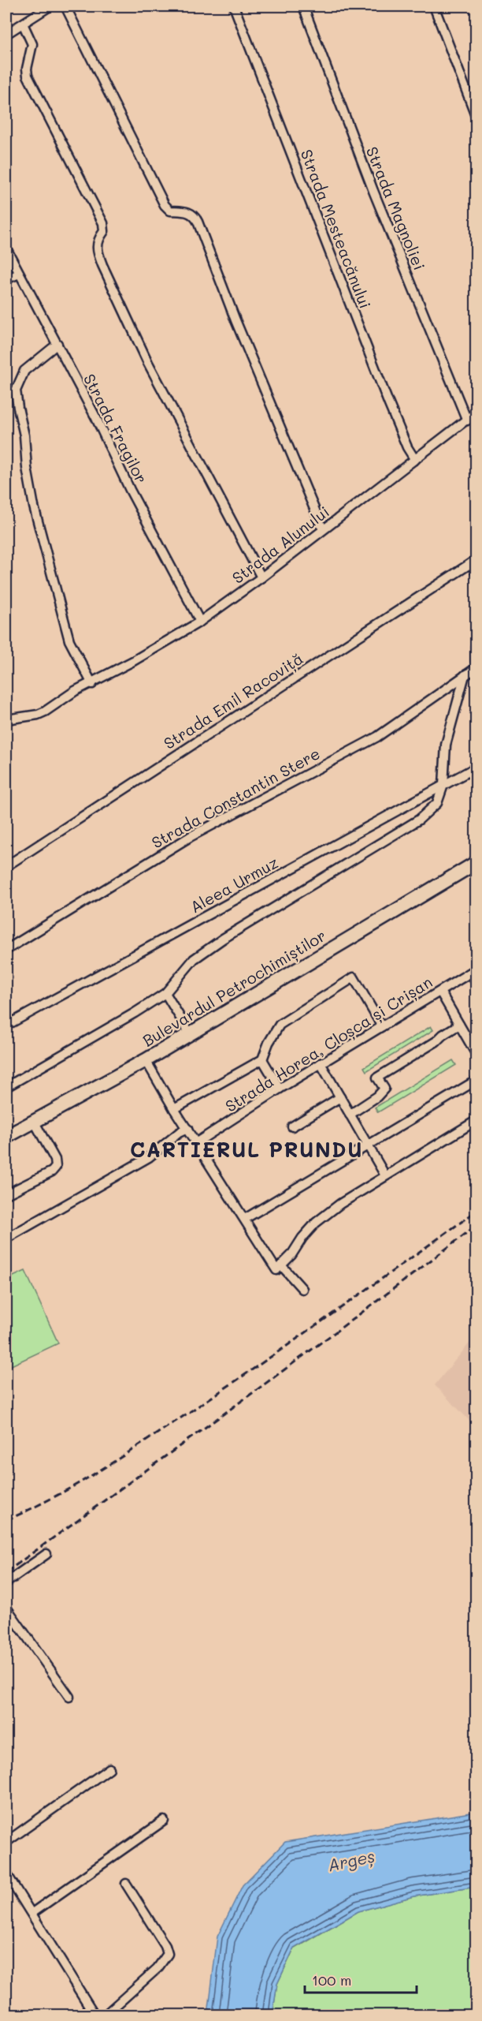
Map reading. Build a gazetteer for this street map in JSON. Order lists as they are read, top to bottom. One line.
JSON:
{"streets":{"main road":["Bulevardul Petrochimiștilor"],"street":["Strada Magnoliei","Strada Mesteacănului","Strada Fragilor","Strada Alunului","Strada Emil Racoviță","Strada Constantin Stere","Aleea Urmuz","Strada Horea, Cloșca și Crișan"]},"crossings":[["Strada Magnoliei","Strada Alunului"],["Strada Mesteacănului","Strada Alunului"],["Strada Fragilor","Strada Alunului"]],"districts":["CARTIERUL PRUNDU"],"water":["Argeș"],"scale_bar":"100 m"}
